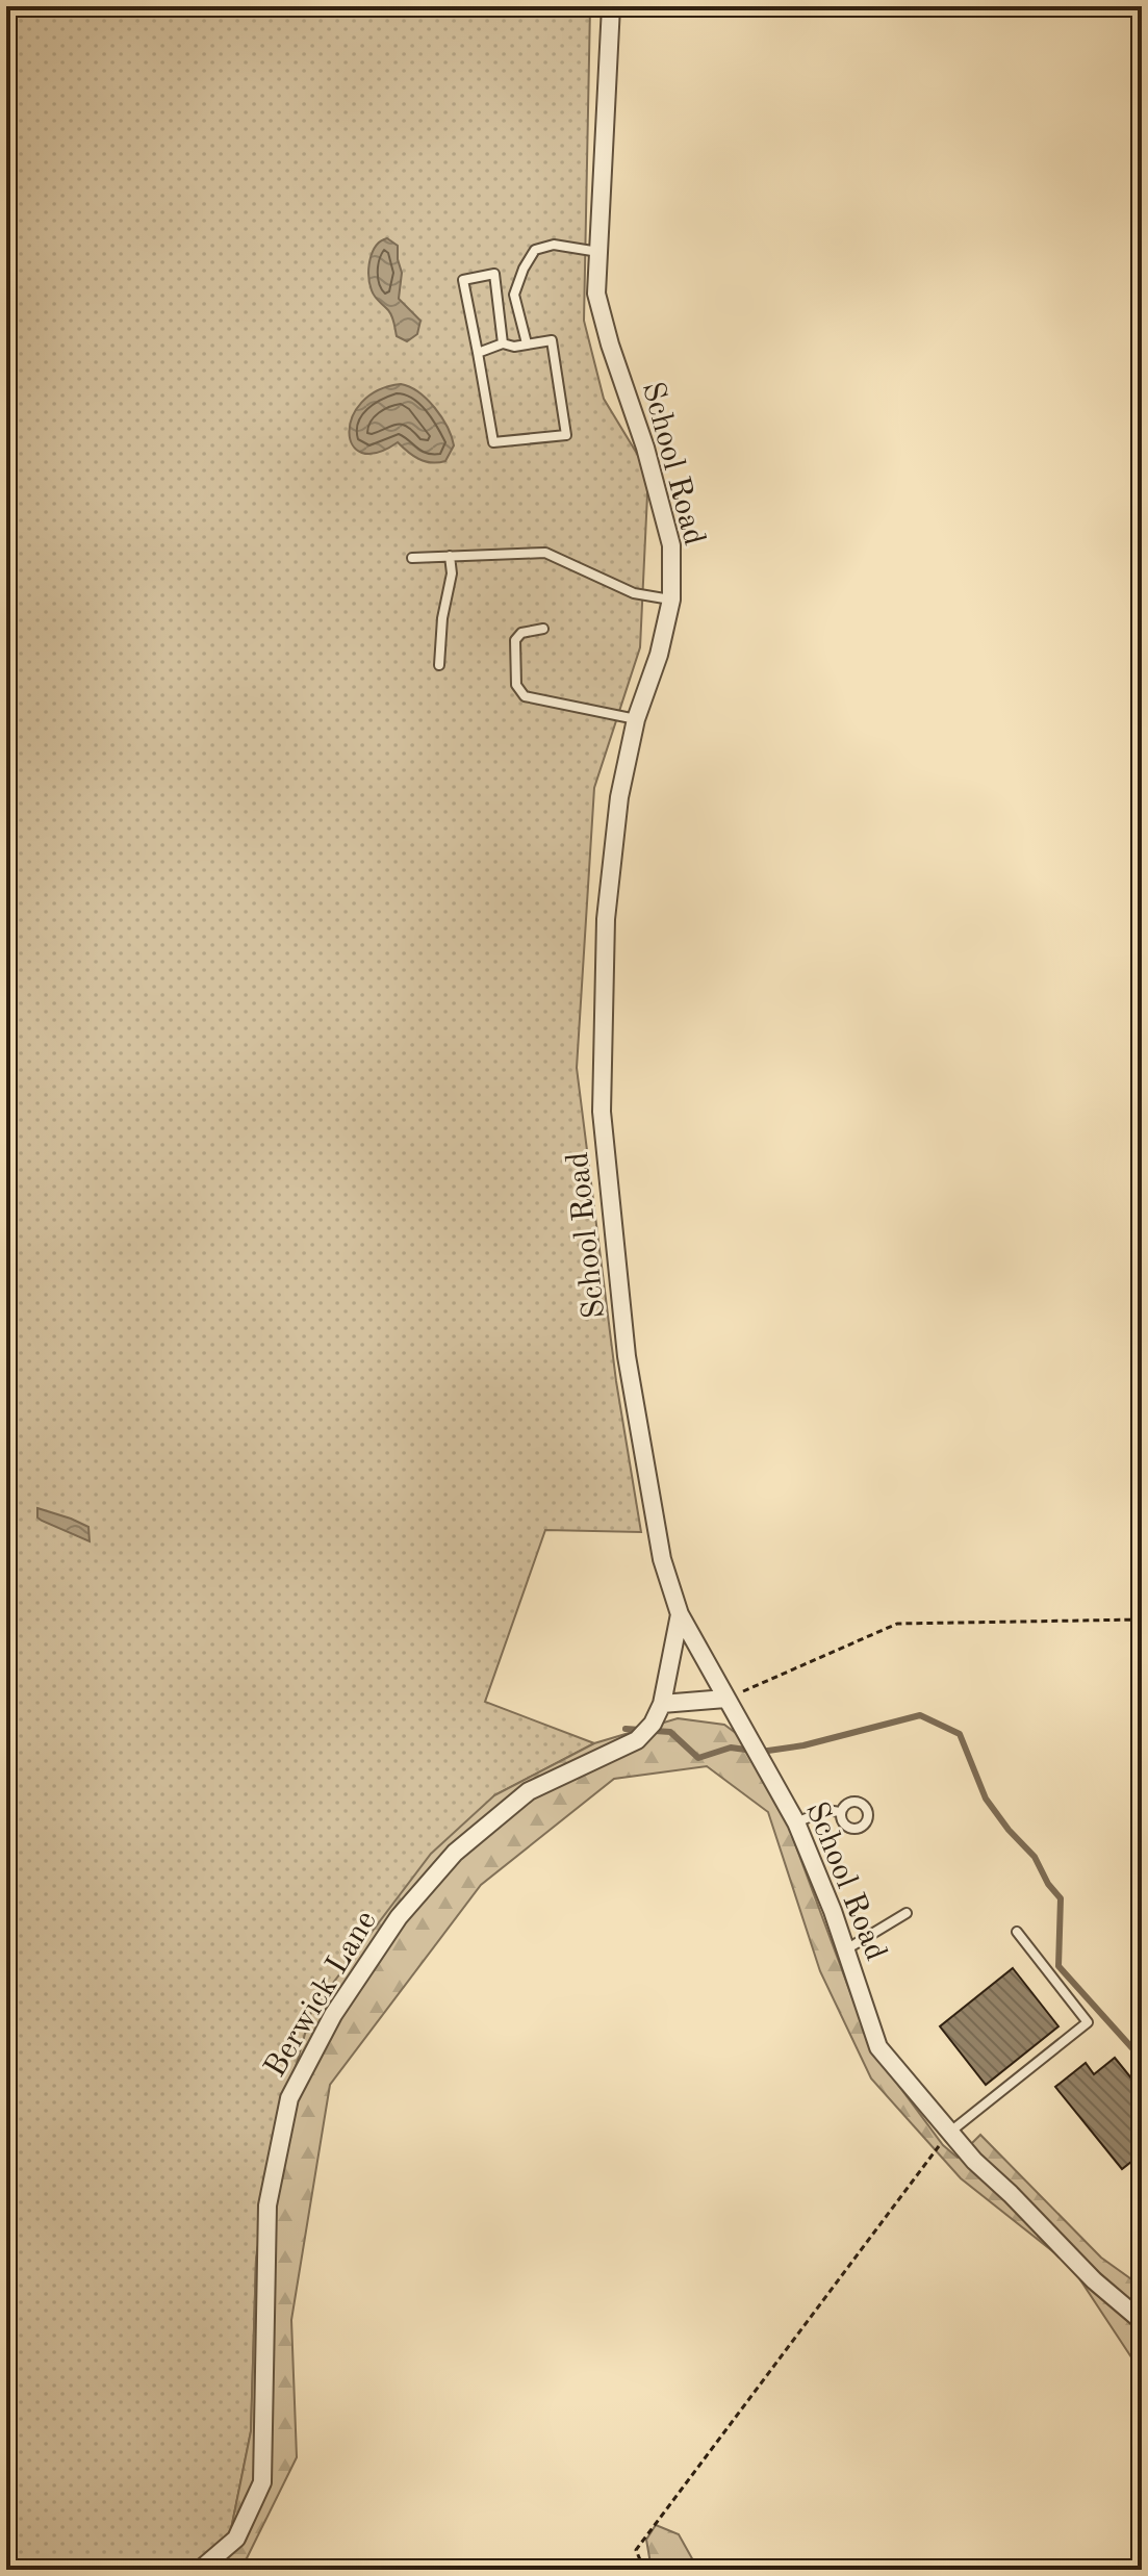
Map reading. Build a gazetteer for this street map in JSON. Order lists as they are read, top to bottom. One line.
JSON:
{"streets":{"street":["School Road","Berwick Lane"]},"crossings":[["School Road","Berwick Lane"]]}
